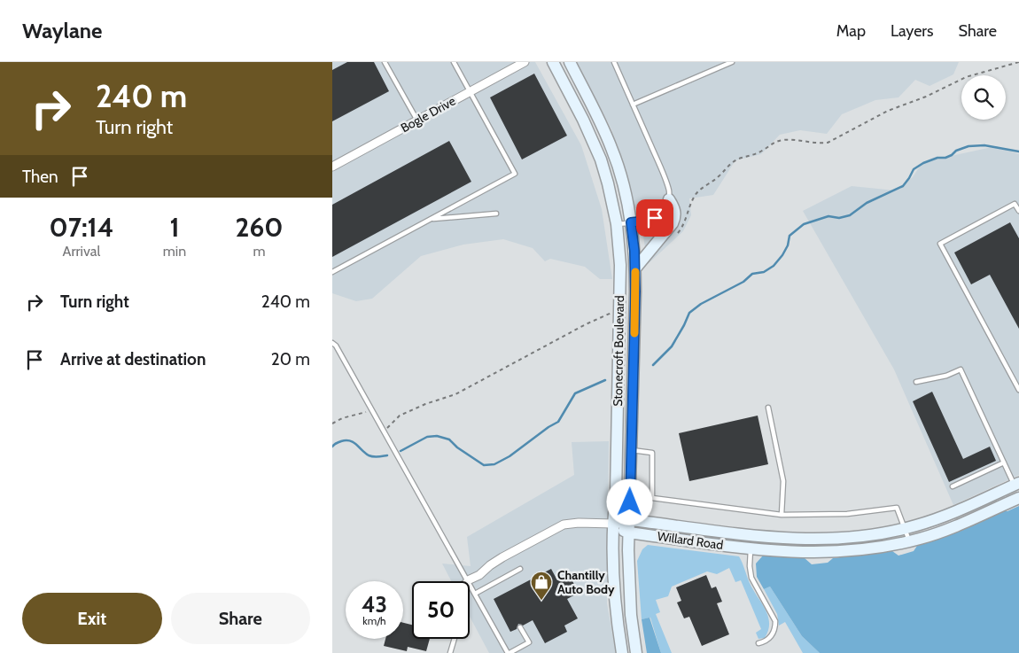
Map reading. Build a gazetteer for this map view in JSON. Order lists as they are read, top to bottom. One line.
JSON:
{"streets":{"main road":["Stonecroft Boulevard","Willard Road"],"street":["Bogle Drive"]},"crossings":[["Stonecroft Boulevard","Willard Road"]],"places":{"shop":["Chantilly Auto Body"]},"page":{"header":"Waylane","nav":["Map","Layers","Share"],"turn":["240 m","Turn right"],"then":"Then","eta":["07:14","Arrival","1","min","260","m"],"list":[{"name":"Turn right","value":"240 m"},{"name":"Arrive at destination","value":"20 m"}],"speed":"43 km/h","limit":"50","buttons":["Exit","Share"]}}
